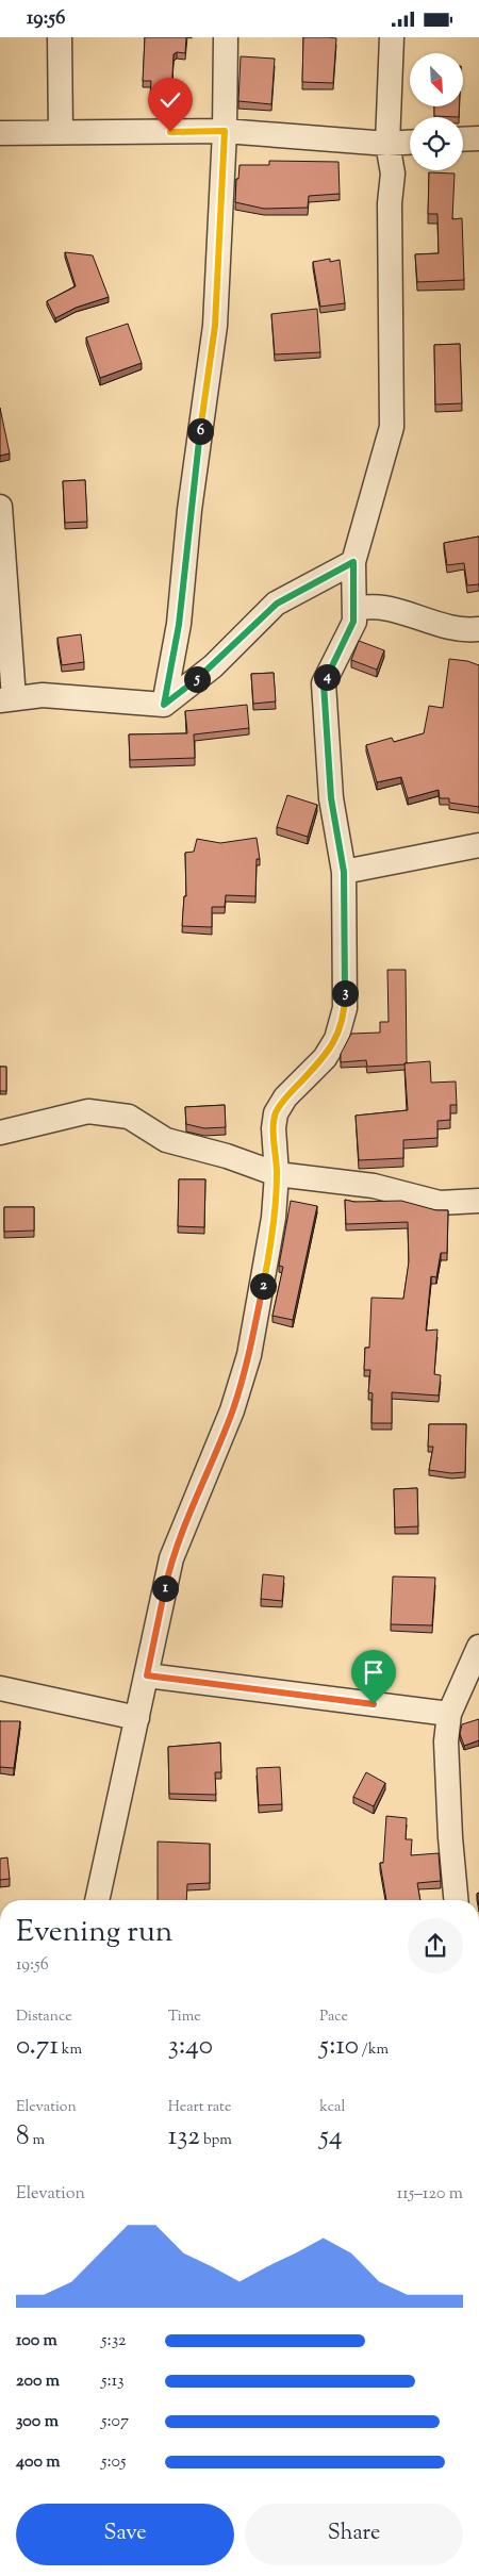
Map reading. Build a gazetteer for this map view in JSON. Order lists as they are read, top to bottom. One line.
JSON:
{"north":"bottom right","page":{"status":"19:56","pins":["6","4","5","3","2","1"],"heading":["Evening run","19:56"],"stats":[["Distance","0.71 km"],["Time","3:40"],["Pace","5:10 /km"],["Elevation","8 m"],["Heart rate","132 bpm"],["kcal","54"]],"chart":["Elevation","115–120 m"],"list":[{"name":"100 m","note":"5:32"},{"name":"200 m","note":"5:13"},{"name":"300 m","note":"5:07"},{"name":"400 m","note":"5:05"}],"buttons":["Save","Share"]}}
